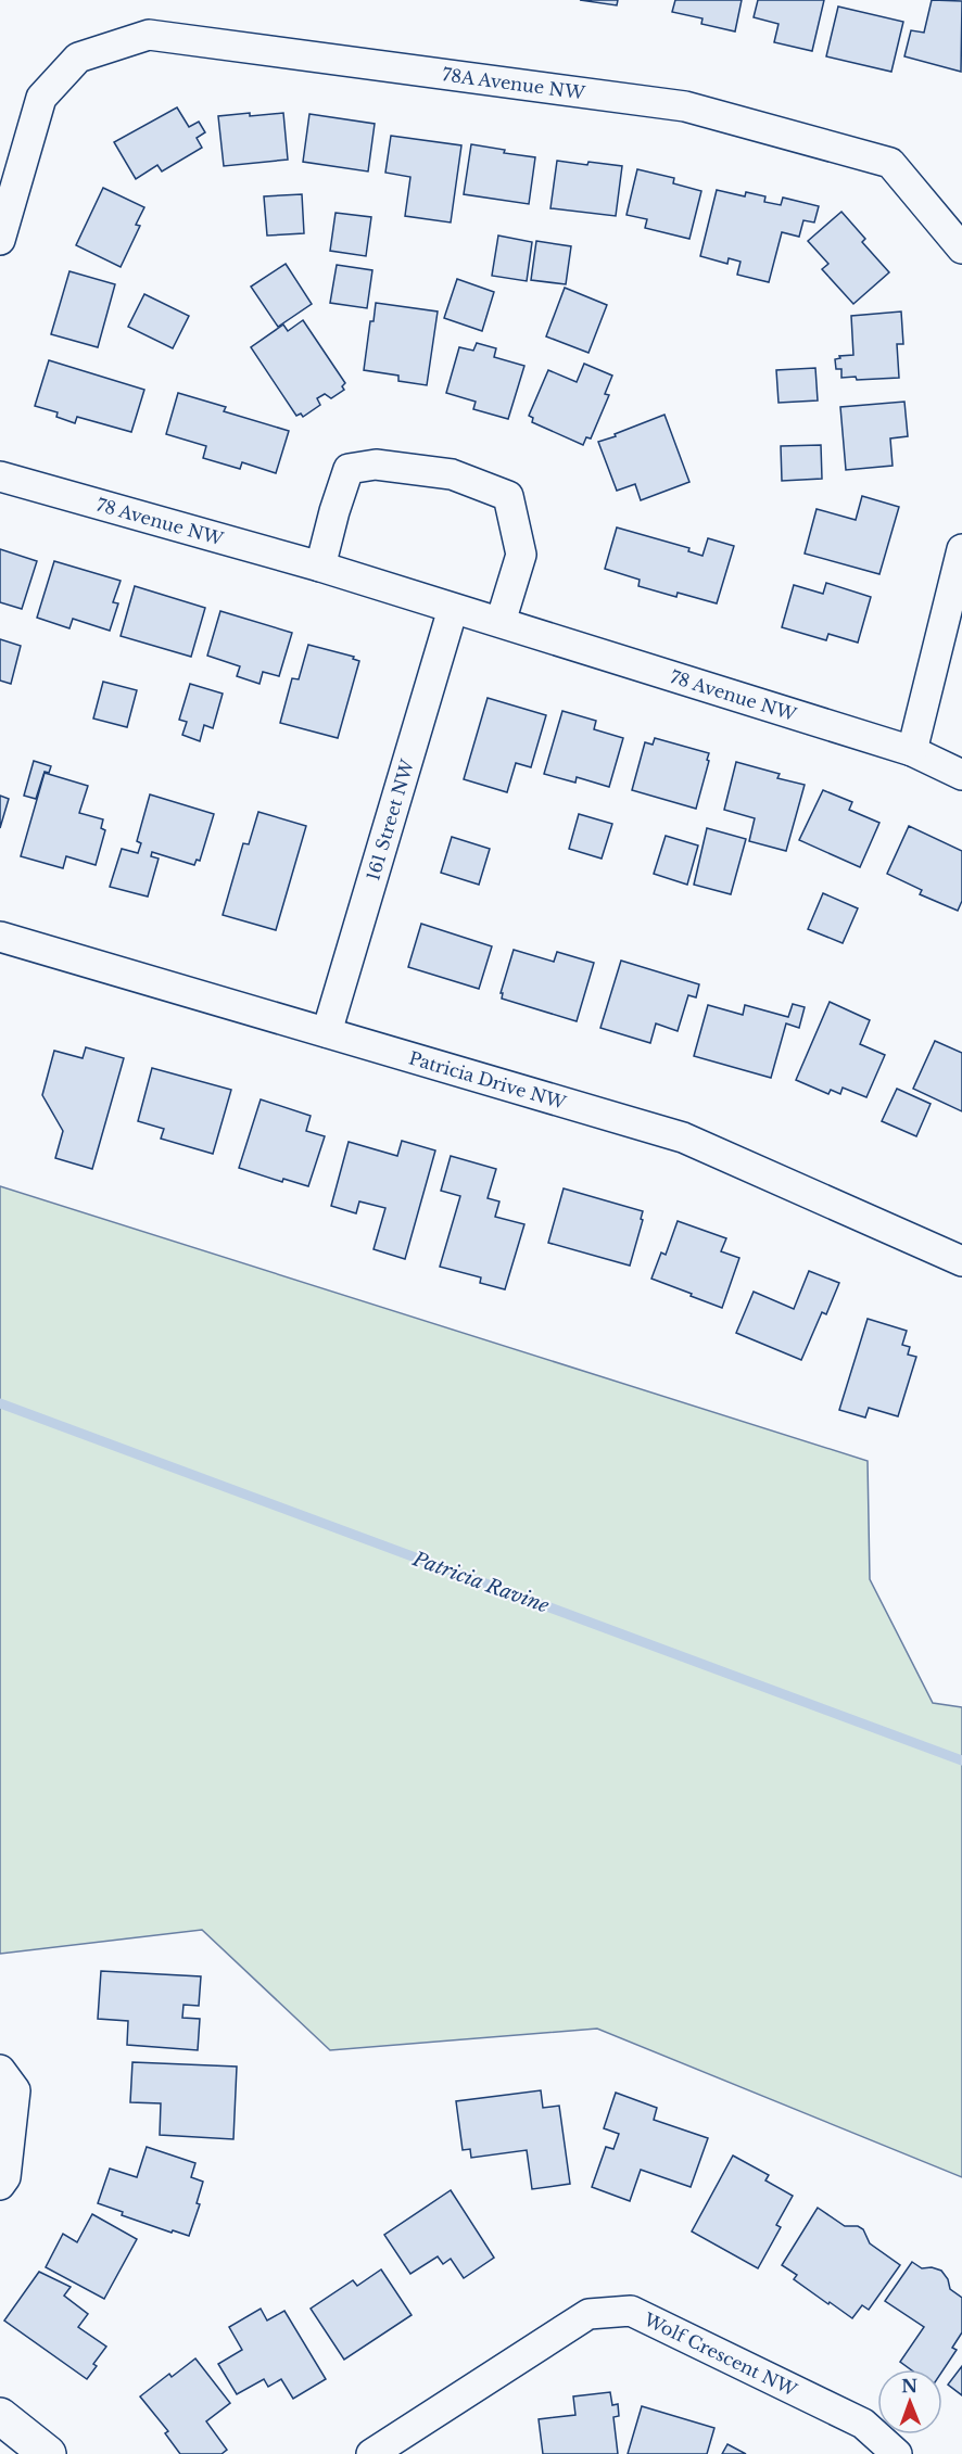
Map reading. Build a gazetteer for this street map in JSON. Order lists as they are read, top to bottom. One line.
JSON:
{"streets":{"street":["78A Avenue NW","78 Avenue NW","161 Street NW","Patricia Drive NW","Wolf Crescent NW"]},"crossings":[["78 Avenue NW","161 Street NW"],["161 Street NW","Patricia Drive NW"]],"water":["Patricia Ravine"],"north":"top"}
